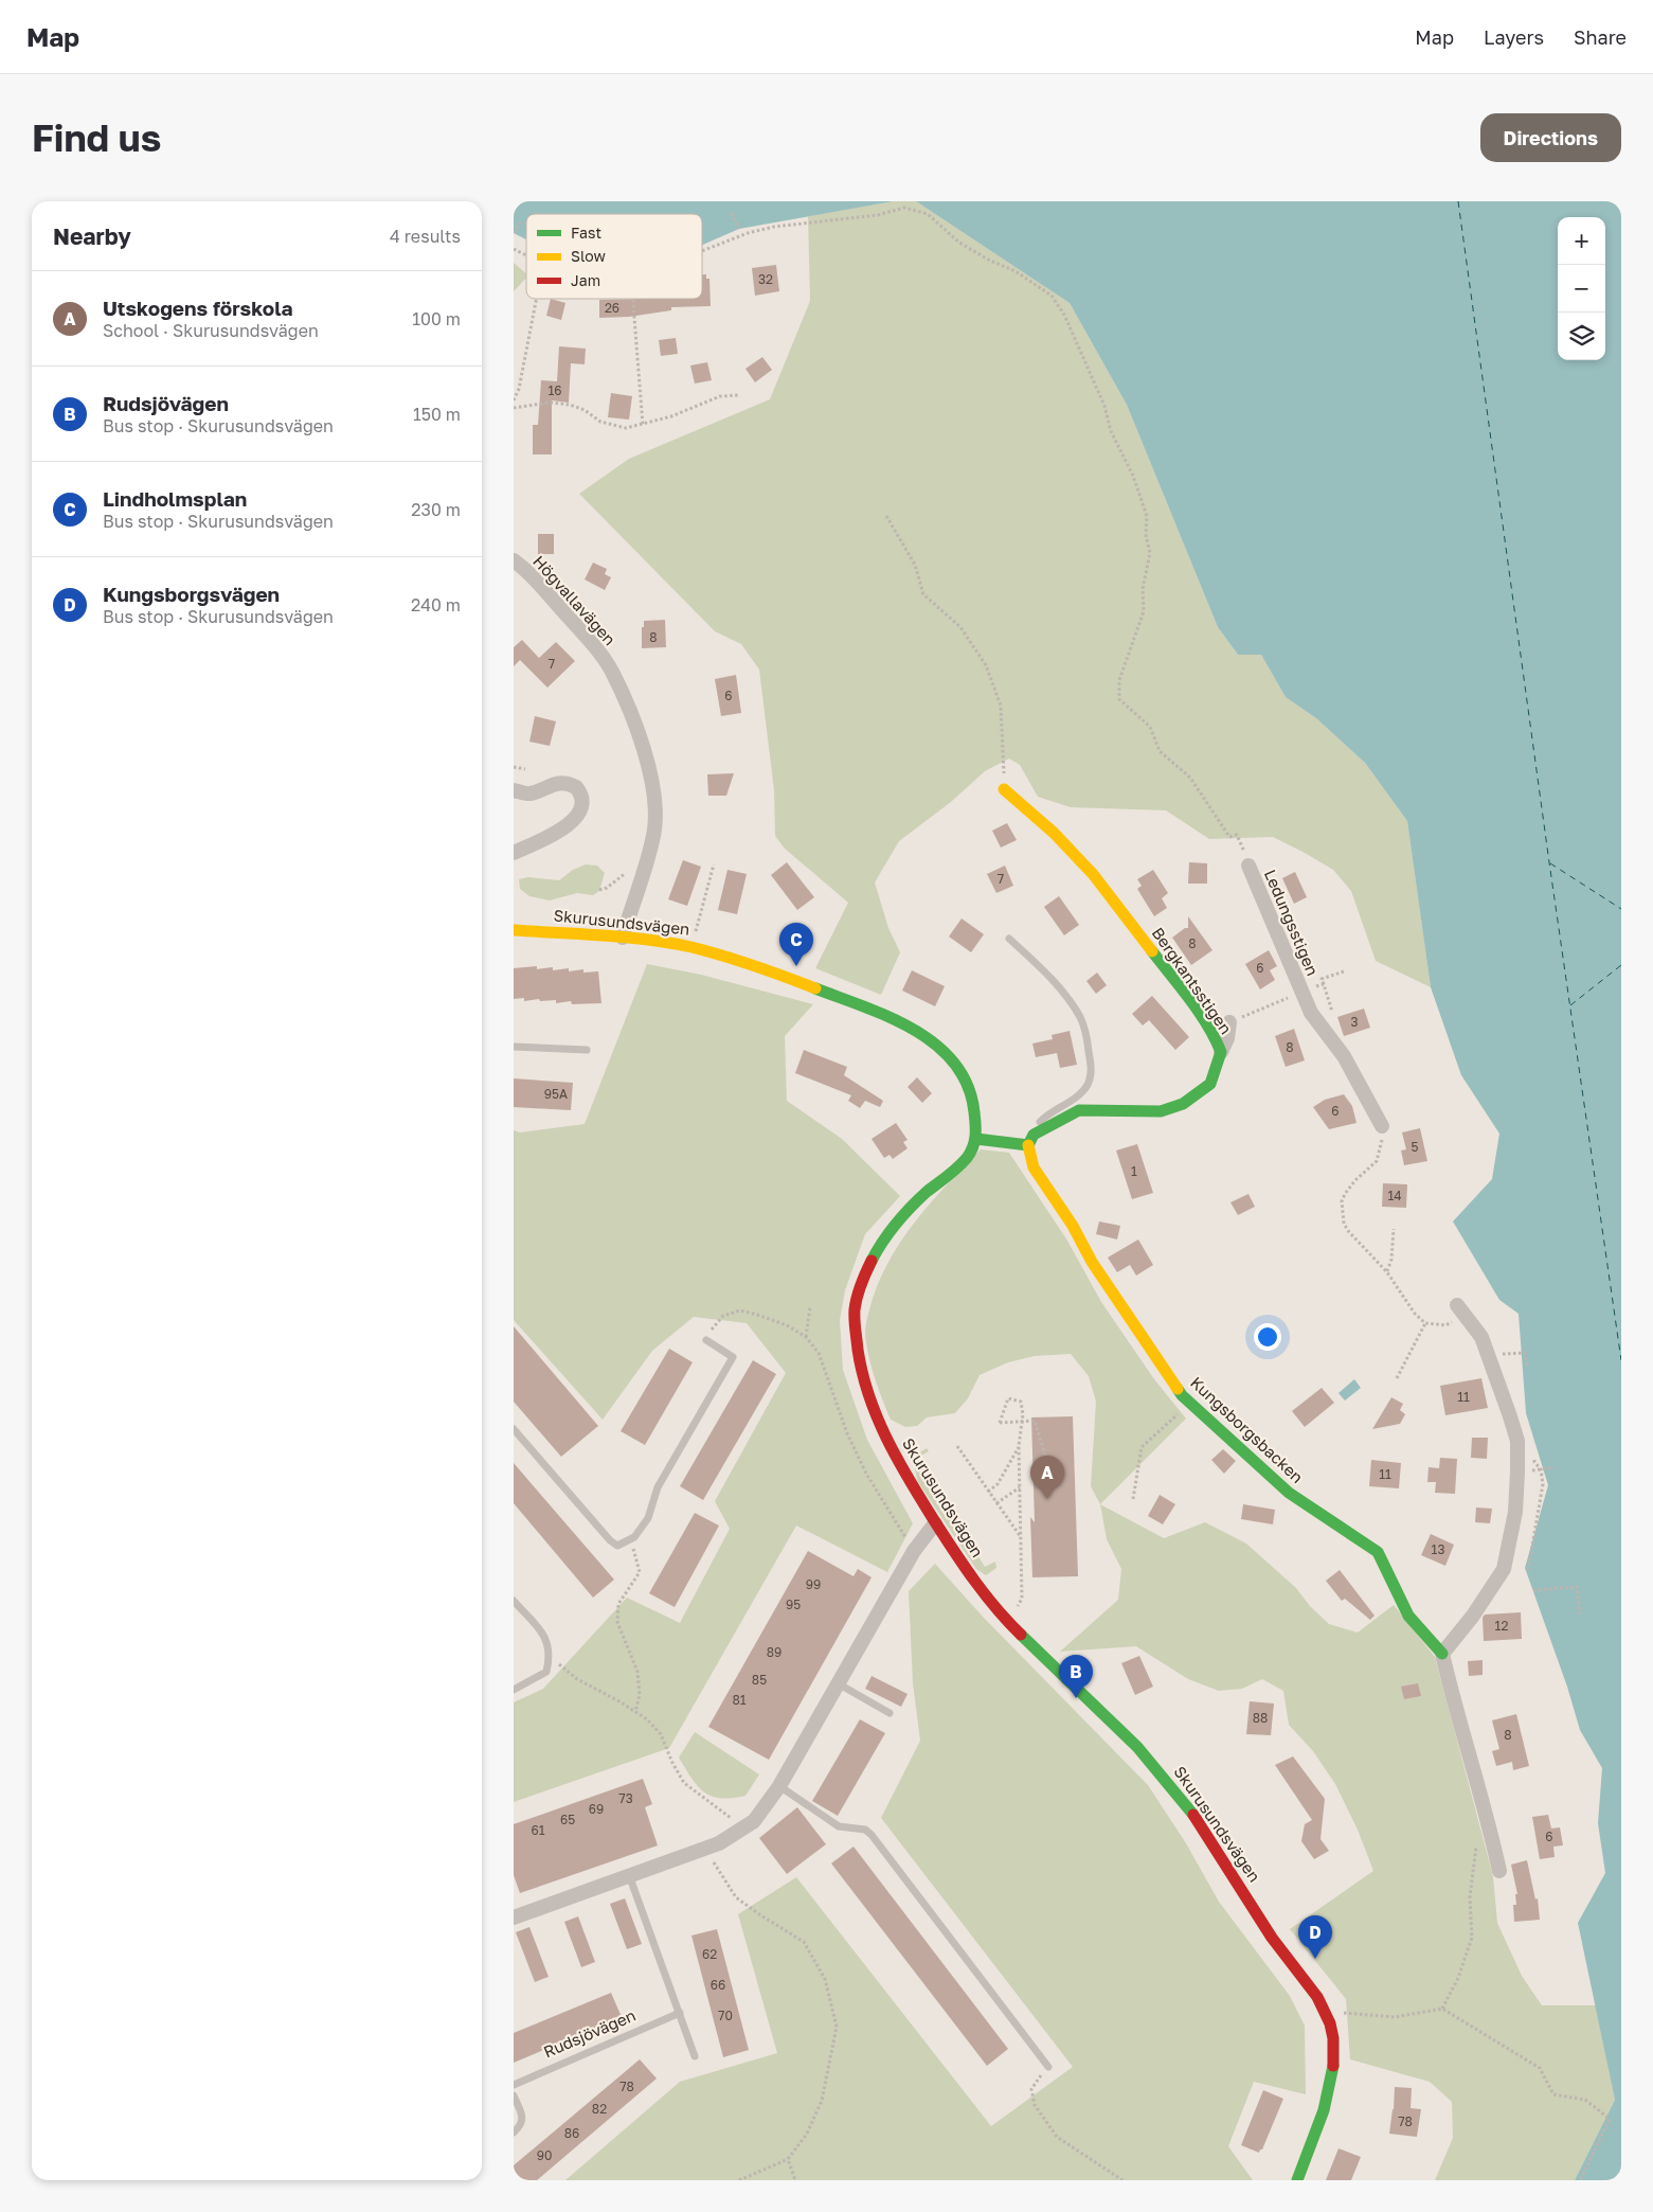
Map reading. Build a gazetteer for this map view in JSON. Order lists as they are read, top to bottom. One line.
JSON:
{"streets":{"street":["Högvallavägen","Skurusundsvägen","Ledungsstigen","Bergkantsstigen","Kungsborgsbacken"],"lane":["Rudsjövägen"]},"crossings":[["Högvallavägen","Skurusundsvägen"],["Bergkantsstigen","Kungsborgsbacken"]],"house_numbers":["32","26","16","8","7","6","7","8","6","3","8","95A","6","5","1","14","11","11","13","99","95","12","89","85","81","88","8","73","69","65","61","6","62","66","70","78","82","78","86","90"],"legend":["Fast","Slow","Jam"],"page":{"header":"Map","nav":["Map","Layers","Share"],"buttons":"Directions","title":"Find us","heading":["Nearby","4 results"],"map_buttons":["+","−"],"list":[{"mark":"A","name":"Utskogens förskola","note":"School · Skurusundsvägen","value":"100 m"},{"mark":"B","name":"Rudsjövägen","note":"Bus stop · Skurusundsvägen","value":"150 m"},{"mark":"C","name":"Lindholmsplan","note":"Bus stop · Skurusundsvägen","value":"230 m"},{"mark":"D","name":"Kungsborgsvägen","note":"Bus stop · Skurusundsvägen","value":"240 m"}],"pins":["C","A","B","D"]}}
